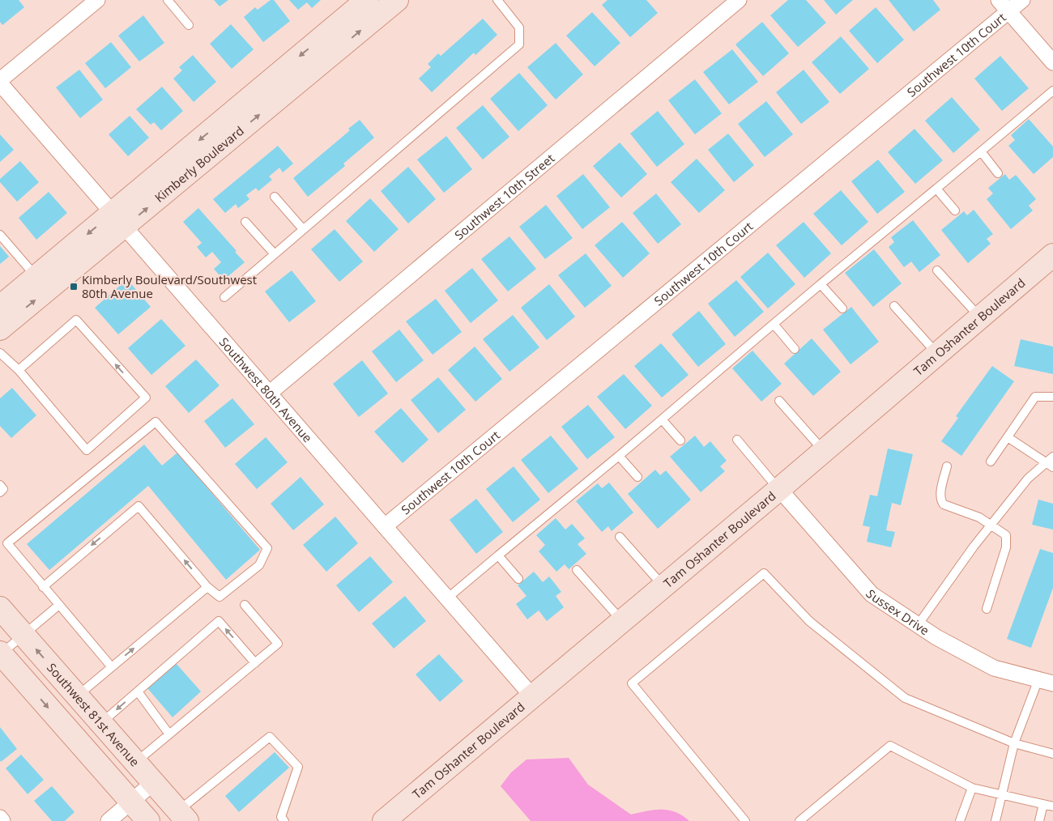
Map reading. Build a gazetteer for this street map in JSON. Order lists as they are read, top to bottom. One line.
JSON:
{"streets":{"street":["Southwest 10th Court","Kimberly Boulevard","Southwest 10th Street","Tam Oshanter Boulevard","Southwest 80th Avenue","Sussex Drive","Southwest 81st Avenue"]},"crossings":[["Southwest 10th Court","Southwest 80th Avenue"],["Kimberly Boulevard","Southwest 80th Avenue"],["Southwest 10th Street","Southwest 80th Avenue"],["Tam Oshanter Boulevard","Southwest 80th Avenue"],["Tam Oshanter Boulevard","Sussex Drive"]],"places":{"transit":["Kimberly Boulevard/Southwest 80th Avenue"]}}
